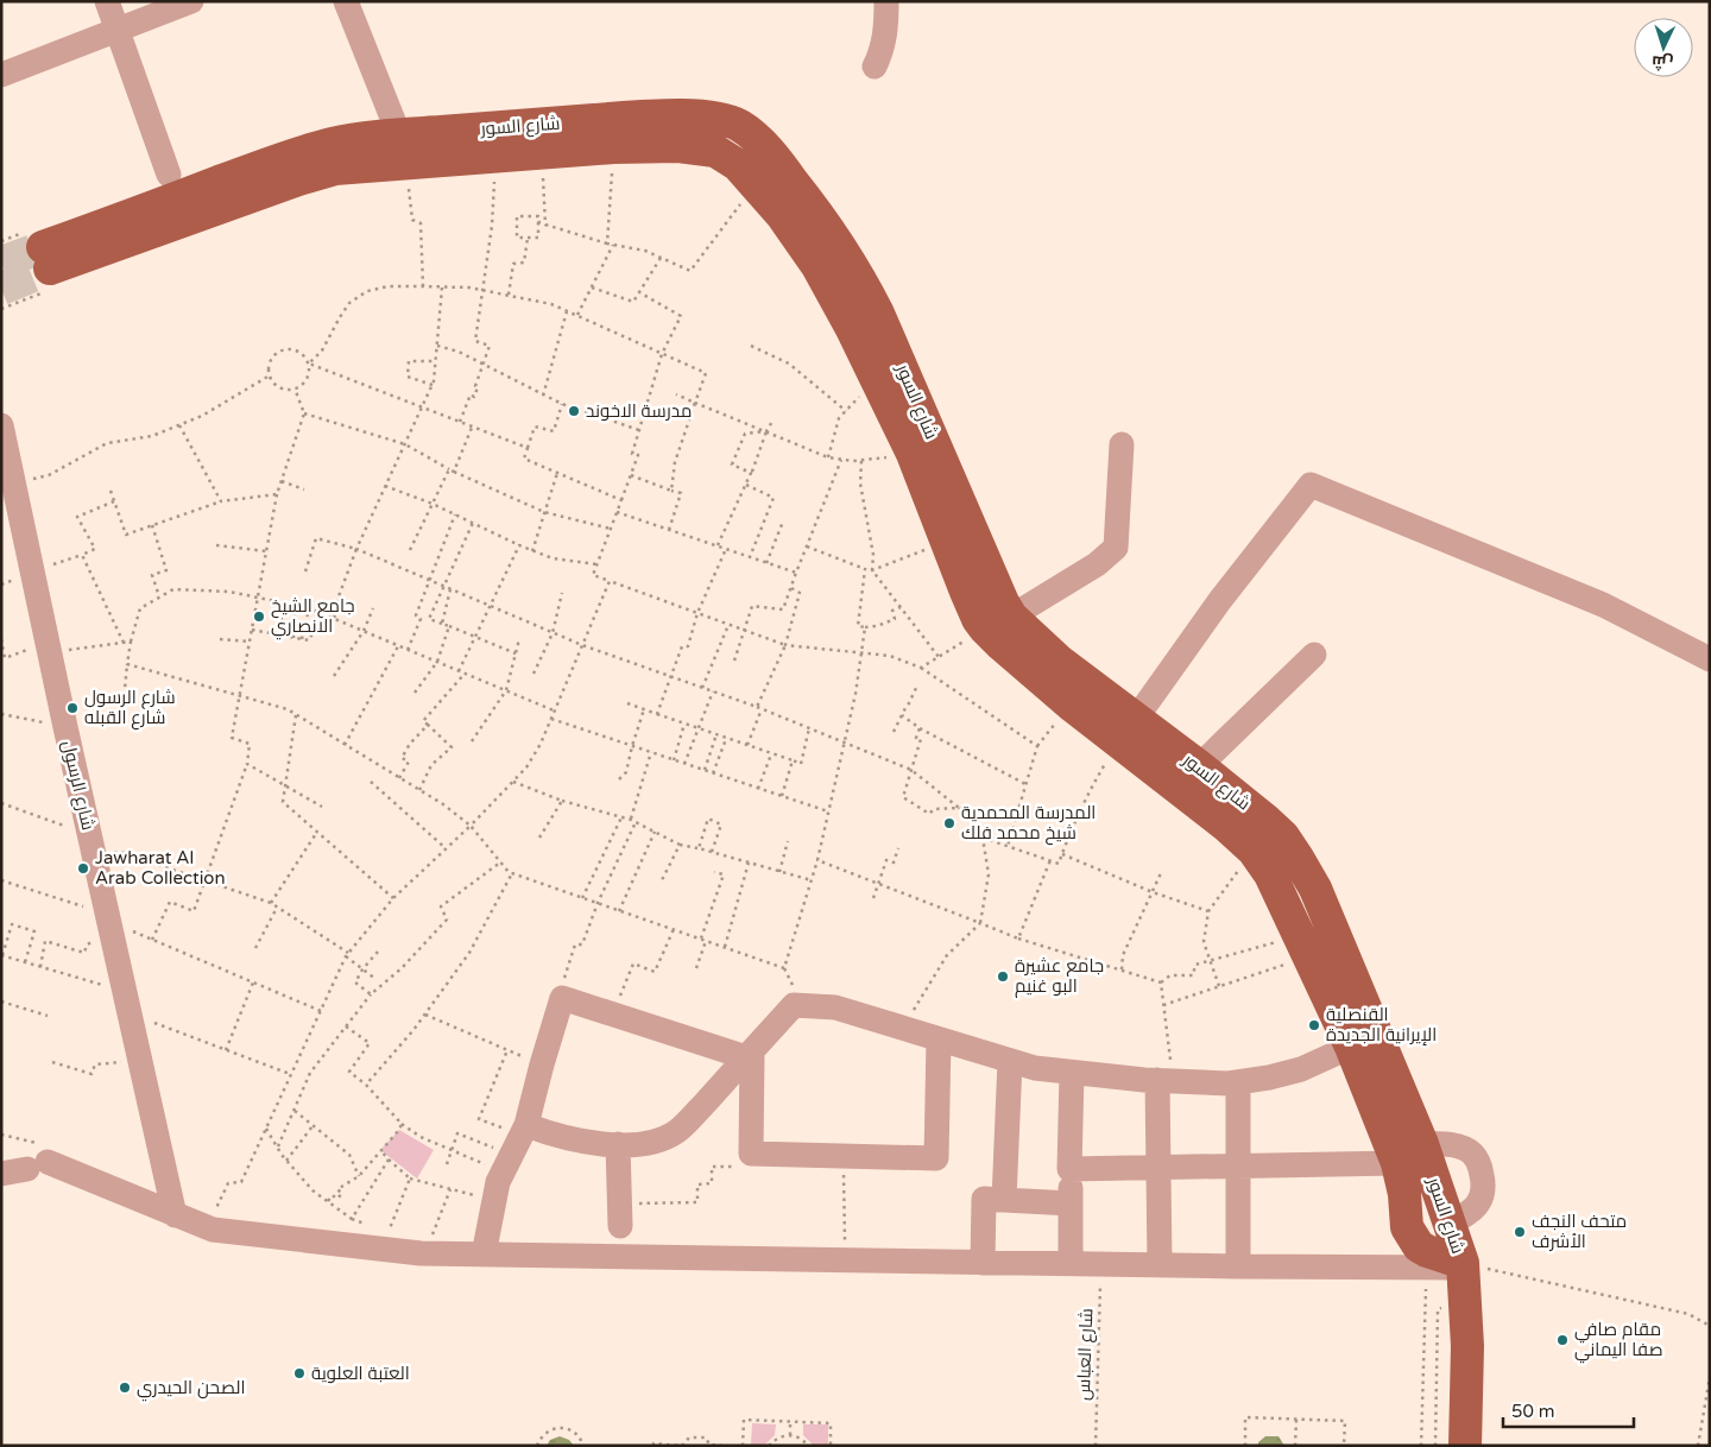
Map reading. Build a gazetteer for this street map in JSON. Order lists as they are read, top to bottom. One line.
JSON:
{"streets":{"main road":["شارع السور"],"street":["شارع الرسول"],"path":["شارع العباس"]},"places":["مدرسة الاخوند","جامع الشيخ الانصاري","شارع الرسول شارع القبله","المدرسة المحمدية شيخ محمد فلك","Jawharat Al Arab Collection","جامع عشيرة البو غنيم","القنصلية الإيرانية الجديدة","متحف النجف الأشرف","مقام صافي صفا اليماني","العتبة العلوية","الصحن الحيدري"],"scale_bar":"50 m","north":"bottom"}
